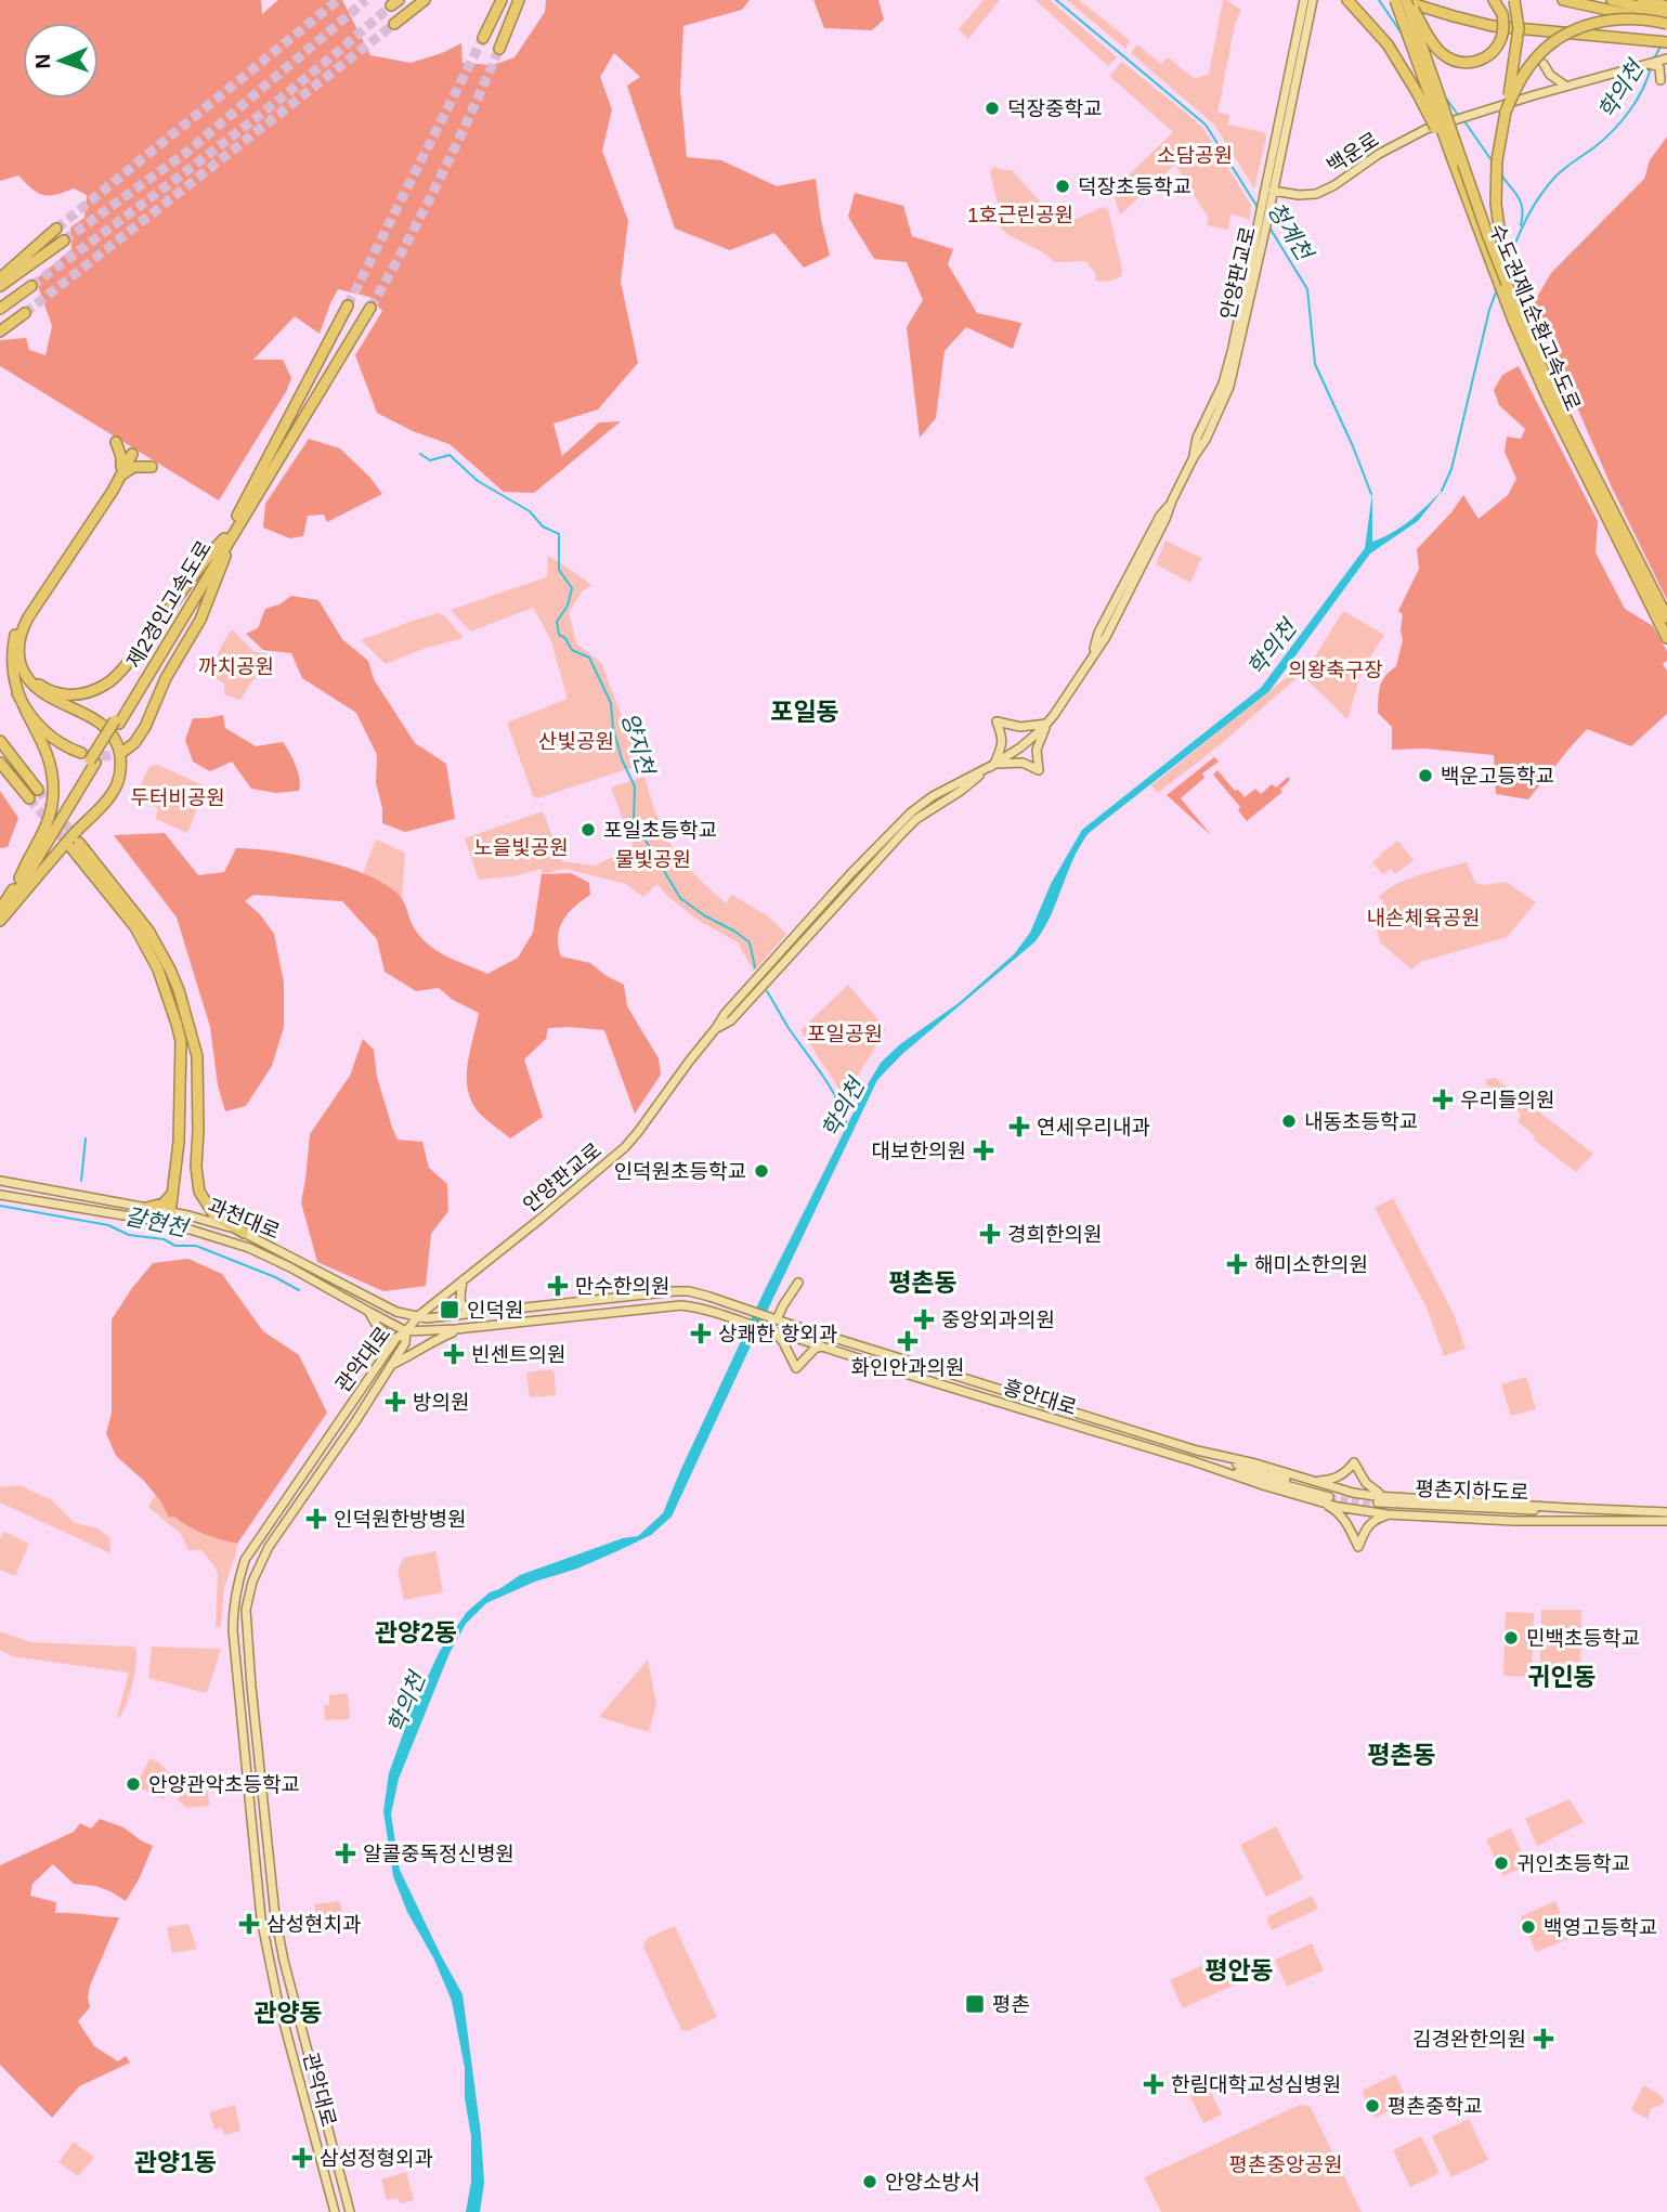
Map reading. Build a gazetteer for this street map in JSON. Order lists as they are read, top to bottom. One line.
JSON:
{"streets":{"highway":["수도권제1순환고속도로","제2경인고속도로"],"main road":["백운로","안양판교로","과천대로","관악대로","흥안대로","평촌지하도로"]},"crossings":[["백운로","안양판교로"],["안양판교로","과천대로"],["안양판교로","관악대로"],["안양판교로","흥안대로"],["과천대로","관악대로"],["과천대로","흥안대로"],["관악대로","흥안대로"],["흥안대로","평촌지하도로"]],"districts":["포일동","평촌동","관양2동","귀인동","평촌동","평안동","관양동","관양1동"],"water":["학의천","청계천","양지천","갈현천"],"parks":["소담공원","1호근린공원","까치공원","의왕축구장","산빛공원","두터비공원","노을빛공원","물빛공원","내손체육공원","포일공원","평촌중앙공원"],"places":{"other":["덕장중학교","덕장초등학교","백운고등학교","포일초등학교","내동초등학교","인덕원초등학교","민백초등학교","안양관악초등학교","귀인초등학교","백영고등학교","평촌중학교","안양소방서"],"health":["우리들의원","연세우리내과","대보한의원","경희한의원","해미소한의원","만수한의원","중앙외과의원","상쾌한 항외과","화인안과의원","빈센트의원","방의원","인덕원한방병원","알콜중독정신병원","삼성현치과","김경완한의원","한림대학교성심병원","삼성정형외과"],"transit":["인덕원","평촌"]},"north":"left"}
